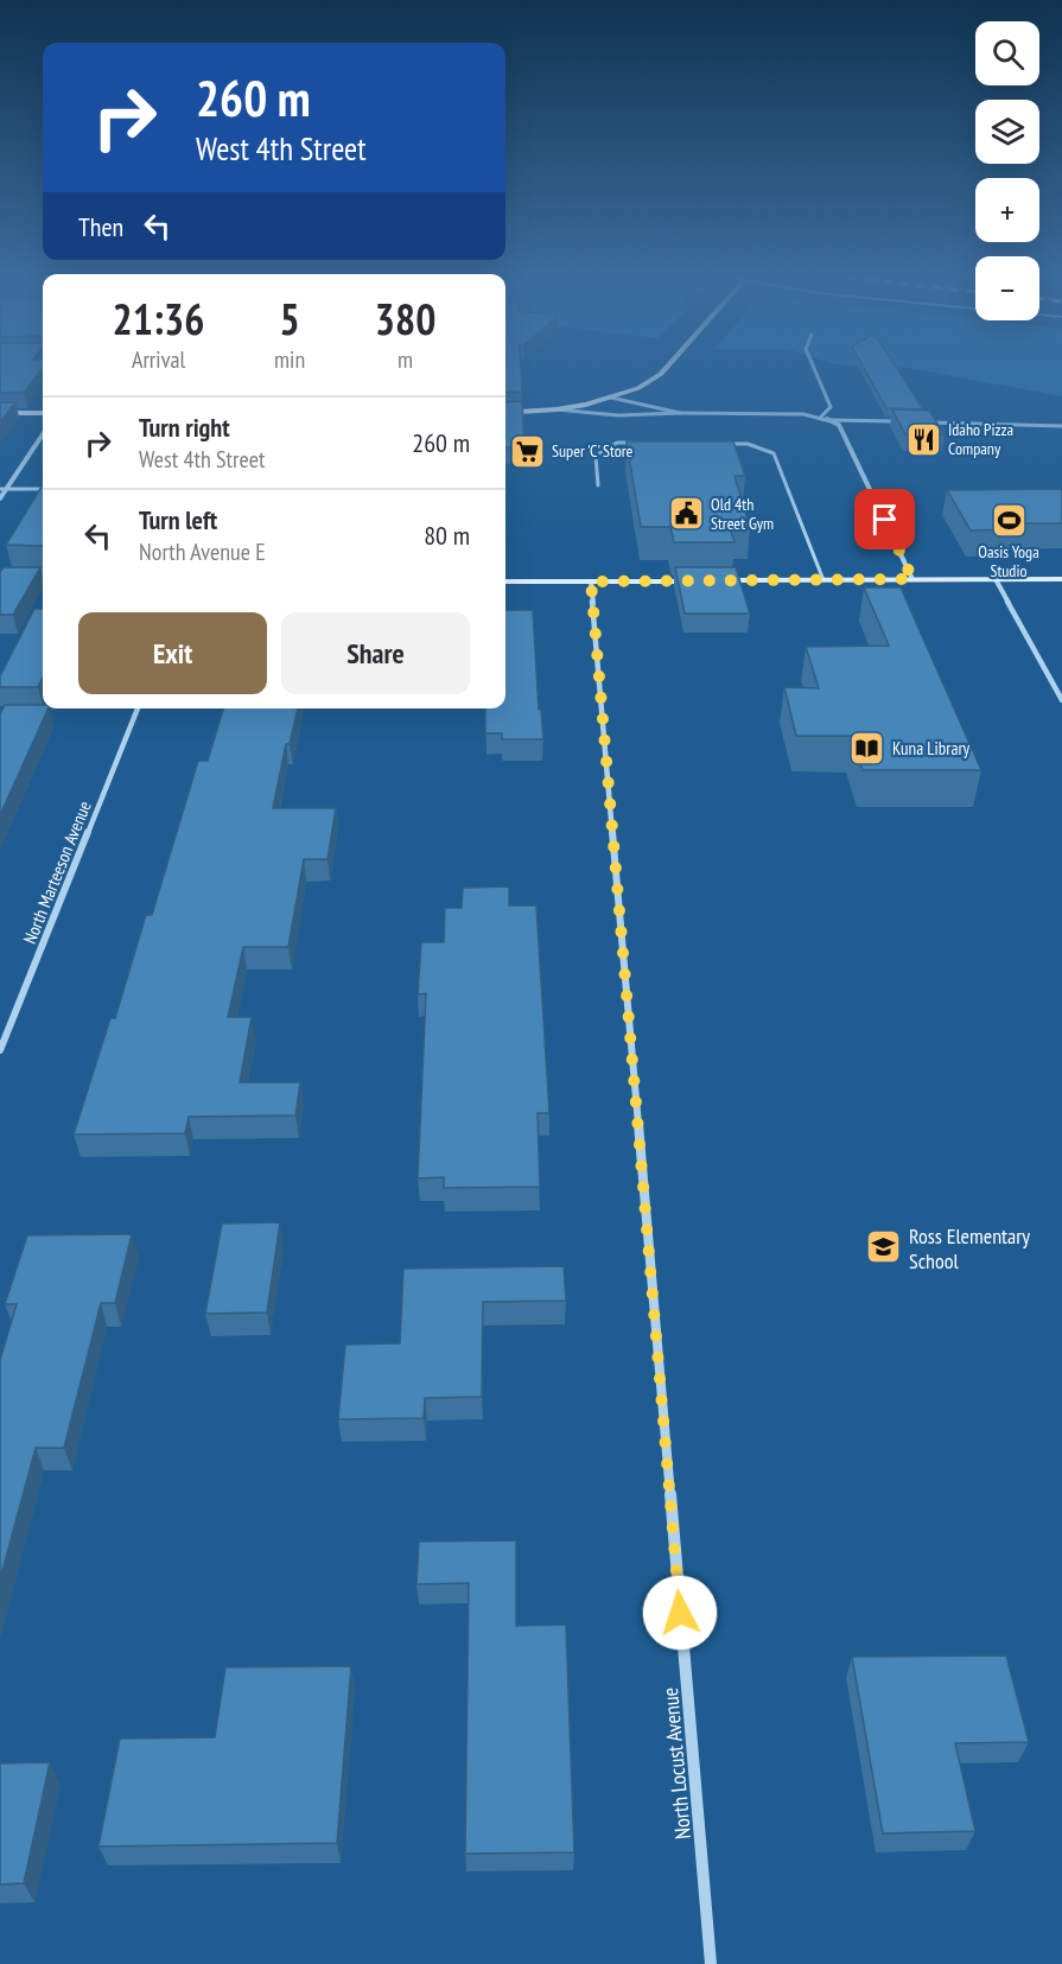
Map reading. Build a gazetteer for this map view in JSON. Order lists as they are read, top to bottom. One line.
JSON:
{"streets":{"street":["North Marteeson Avenue","North Locust Avenue"]},"places":{"restaurant":["Idaho Pizza Company"],"supermarket":["Super 'C' Store"],"public building":["Old 4th Street Gym"],"sports":["Oasis Yoga Studio"],"library":["Kuna Library"],"school or university":["Ross Elementary School"]},"page":{"map_buttons":["+","−"],"turn":["260 m","West 4th Street"],"then":"Then","eta":["21:36","Arrival","5","min","380","m"],"list":[{"name":"Turn right","note":"West 4th Street","value":"260 m"},{"name":"Turn left","note":"North Avenue E","value":"80 m"}],"buttons":["Exit","Share"]}}
